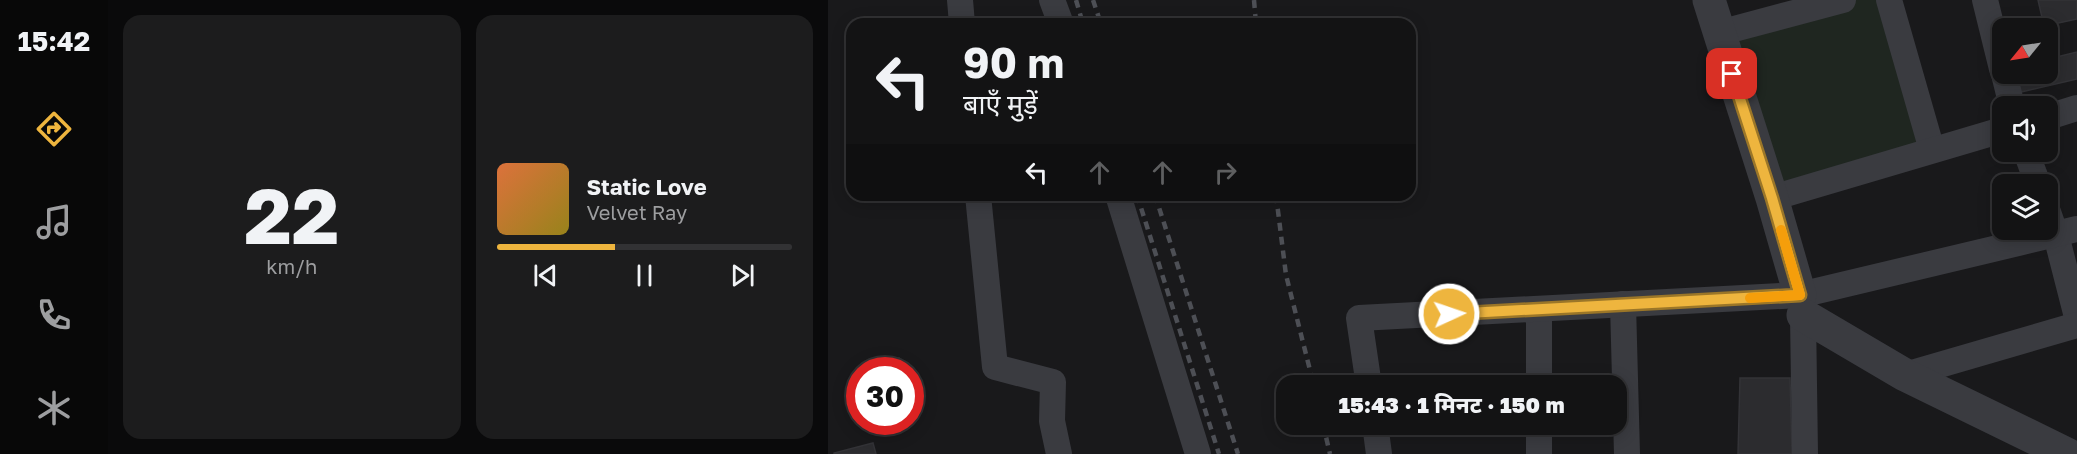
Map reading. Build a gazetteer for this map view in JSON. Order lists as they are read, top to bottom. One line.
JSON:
{"north":"bottom left","page":{"tabs":"15:42","tile":["22","km/h"],"turn":["90 m","बाएँ मुड़ें"],"song":["Static Love","Velvet Ray"],"limit":"30","trip":"15:43 · 1 मिनट · 150 m"}}
